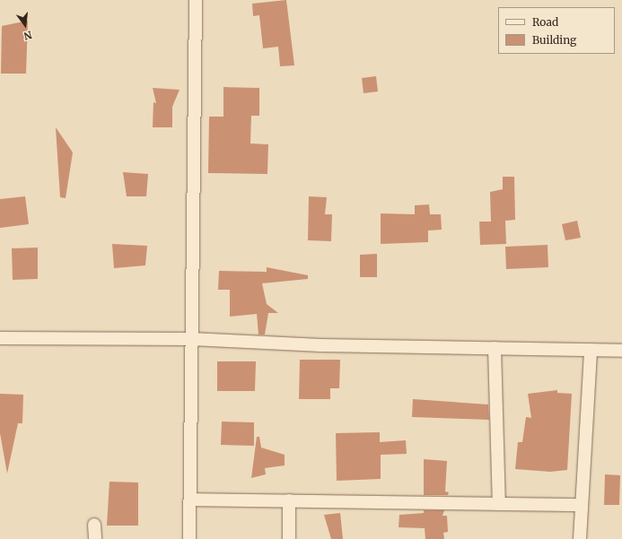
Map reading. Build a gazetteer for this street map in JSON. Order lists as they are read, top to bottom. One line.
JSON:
{"legend":["Road","Building"],"north":"bottom"}
